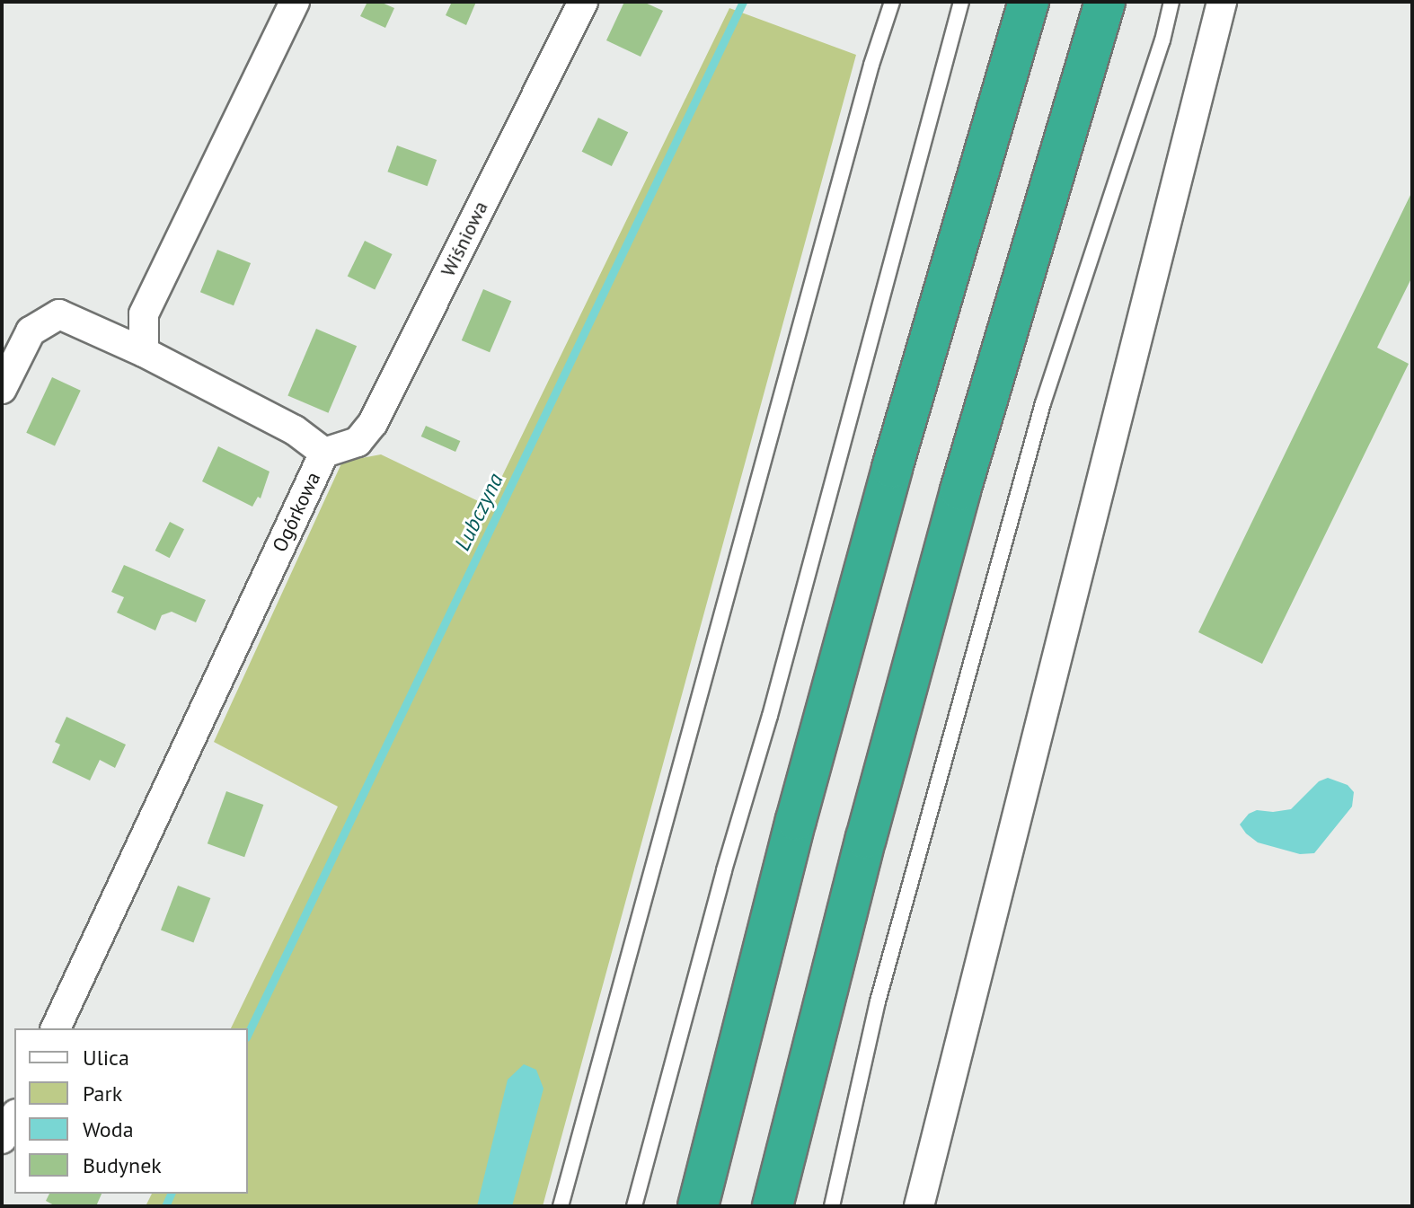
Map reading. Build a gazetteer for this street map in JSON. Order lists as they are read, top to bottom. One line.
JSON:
{"streets":{"street":["Wiśniowa","Ogórkowa"]},"crossings":[["Wiśniowa","Ogórkowa"]],"water":["Lubczyna"],"legend":["Ulica","Park","Woda","Budynek"]}
